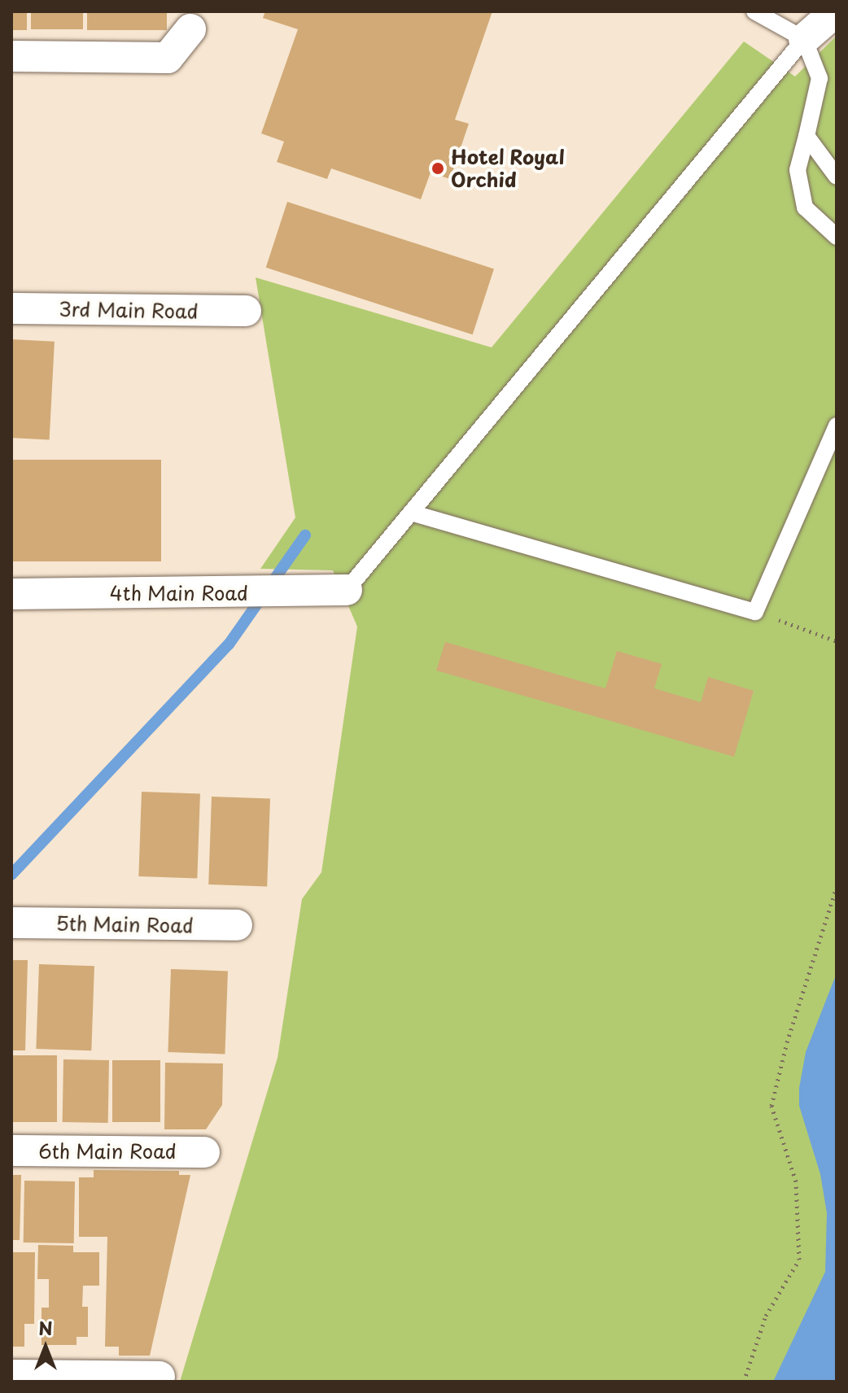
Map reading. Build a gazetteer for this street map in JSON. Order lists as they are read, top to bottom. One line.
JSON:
{"streets":{"street":["3rd Main Road","4th Main Road","5th Main Road","6th Main Road"]},"places":["Hotel Royal Orchid"],"north":"top"}
